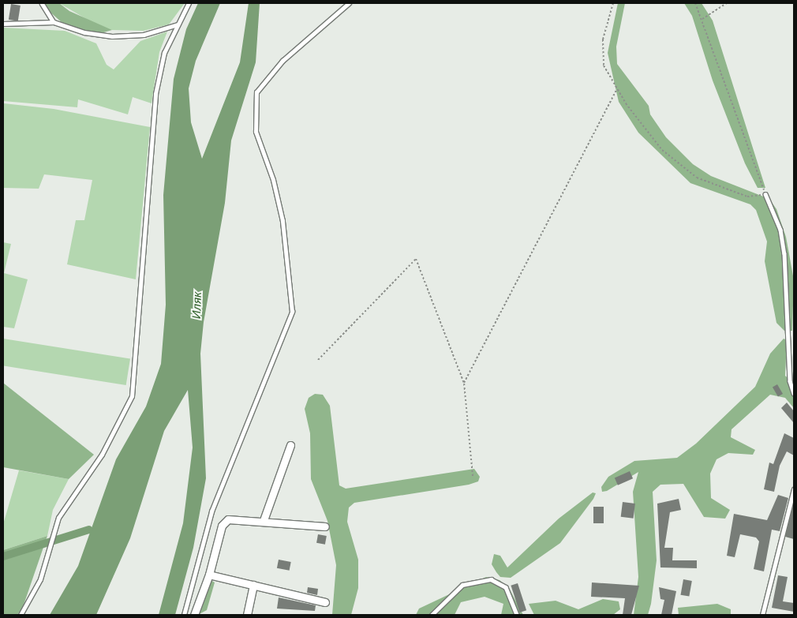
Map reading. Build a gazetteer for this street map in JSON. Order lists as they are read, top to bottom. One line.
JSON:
{"water":["Иляк"]}
